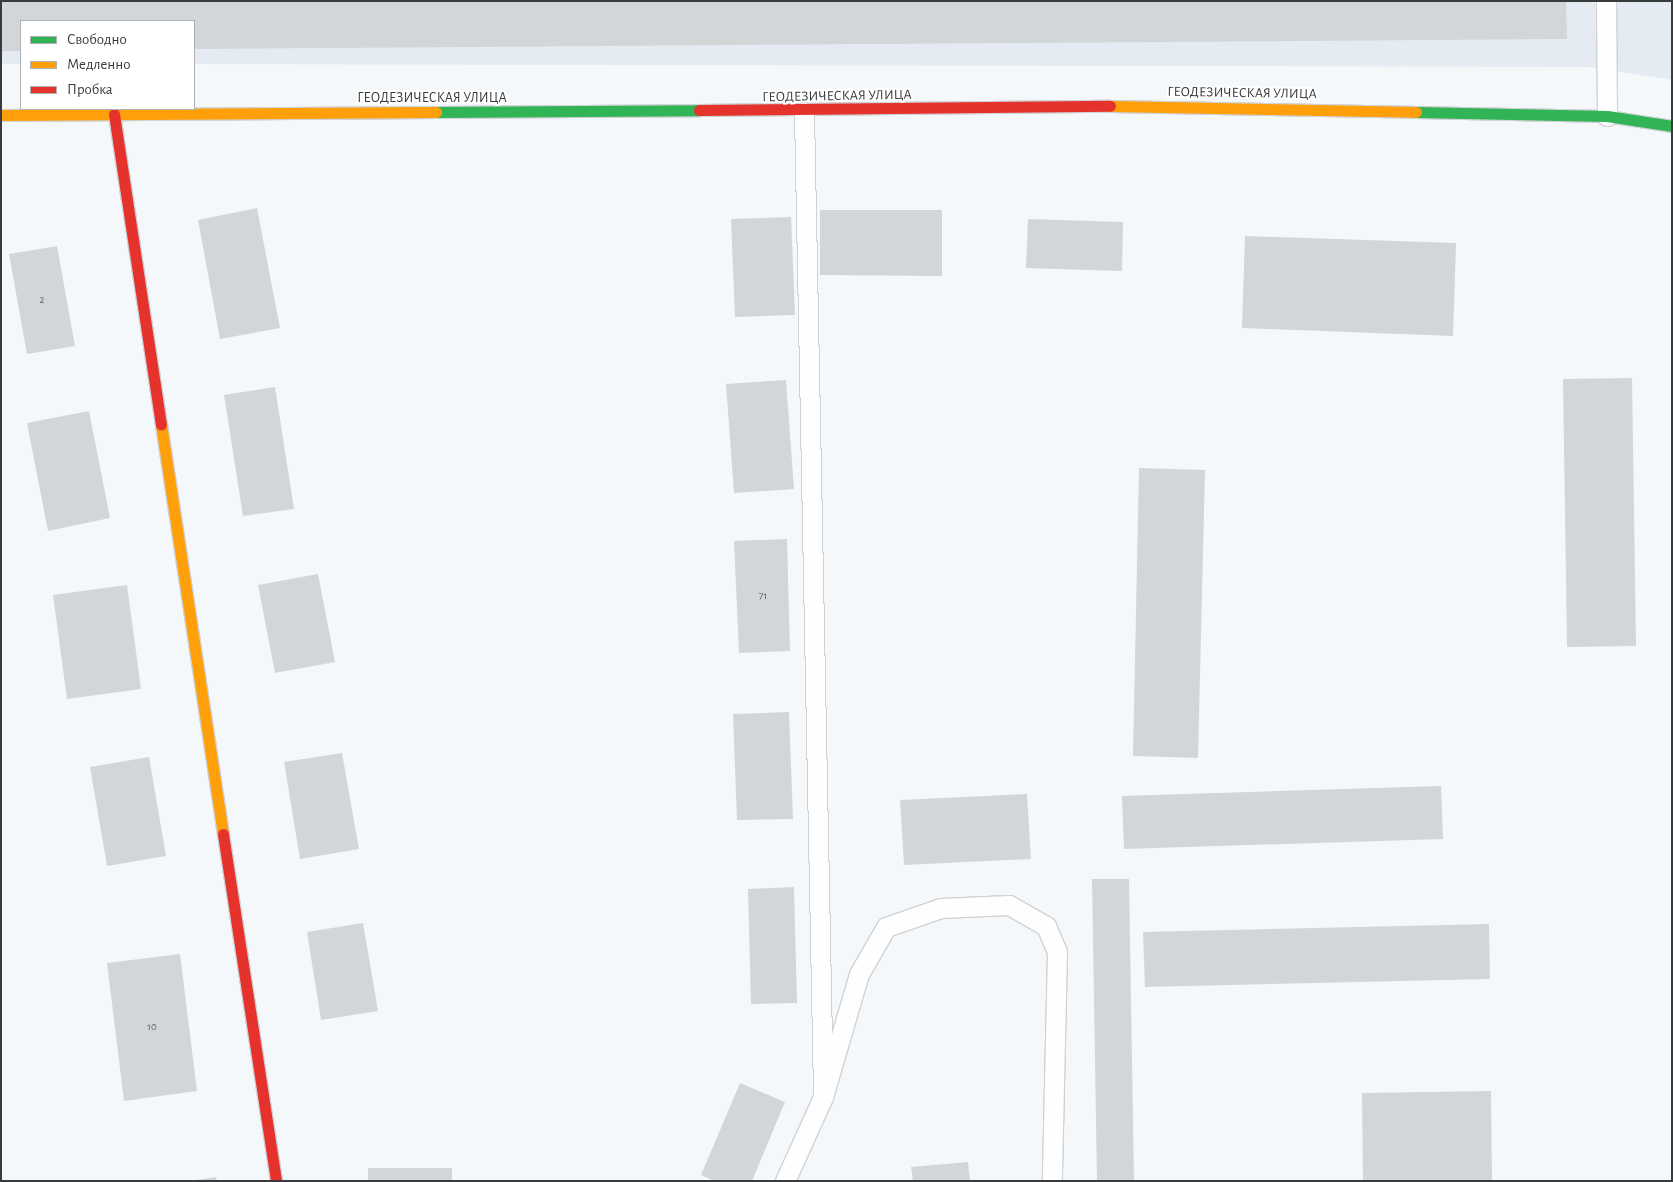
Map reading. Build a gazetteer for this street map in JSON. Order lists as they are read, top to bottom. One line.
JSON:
{"streets":{"street":["ГЕОДЕЗИЧЕСКАЯ УЛИЦА"]},"house_numbers":["2","71","10"],"legend":["Свободно","Медленно","Пробка"]}
